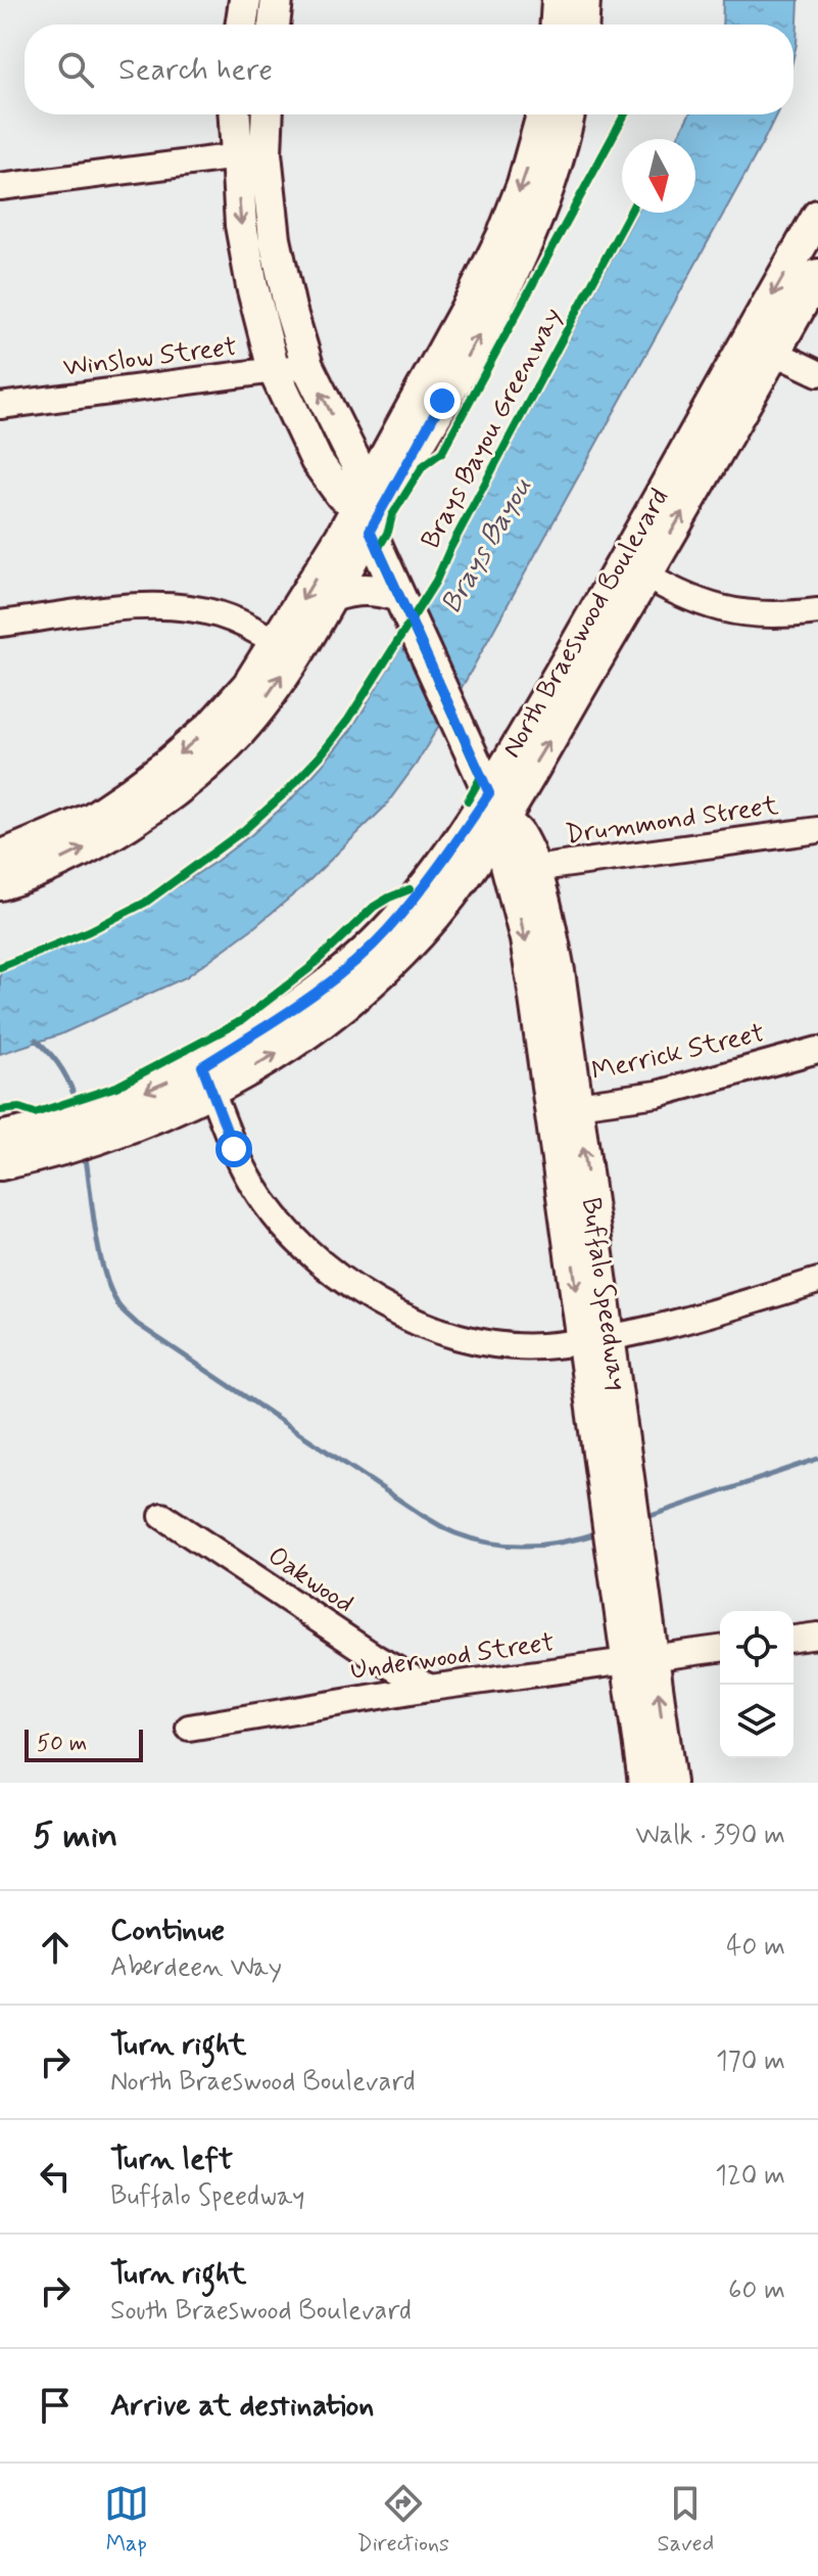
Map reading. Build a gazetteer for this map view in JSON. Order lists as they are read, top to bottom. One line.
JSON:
{"streets":{"main road":["North Braeswood Boulevard","Buffalo Speedway"],"street":["Winslow Street","Drummond Street","Merrick Street","Oakwood","Underwood Street"],"cycle path":["Brays Bayou Greenway"]},"crossings":[["Winslow Street","Buffalo Speedway"],["North Braeswood Boulevard","Buffalo Speedway"],["Drummond Street","Buffalo Speedway"],["Merrick Street","Buffalo Speedway"],["Buffalo Speedway","Underwood Street"],["Oakwood","Underwood Street"]],"water":["Brays Bayou"],"scale_bar":"50 m","north":"bottom","page":{"search":"Search here","scale":"50 m","heading":["5 min","Walk · 390 m"],"list":[["Continue","Aberdeen Way","40 m"],["Turn right","North Braeswood Boulevard","170 m"],["Turn left","Buffalo Speedway","120 m"],["Turn right","South Braeswood Boulevard","60 m"],"Arrive at destination"],"nav":["Map","Directions","Saved"]}}
